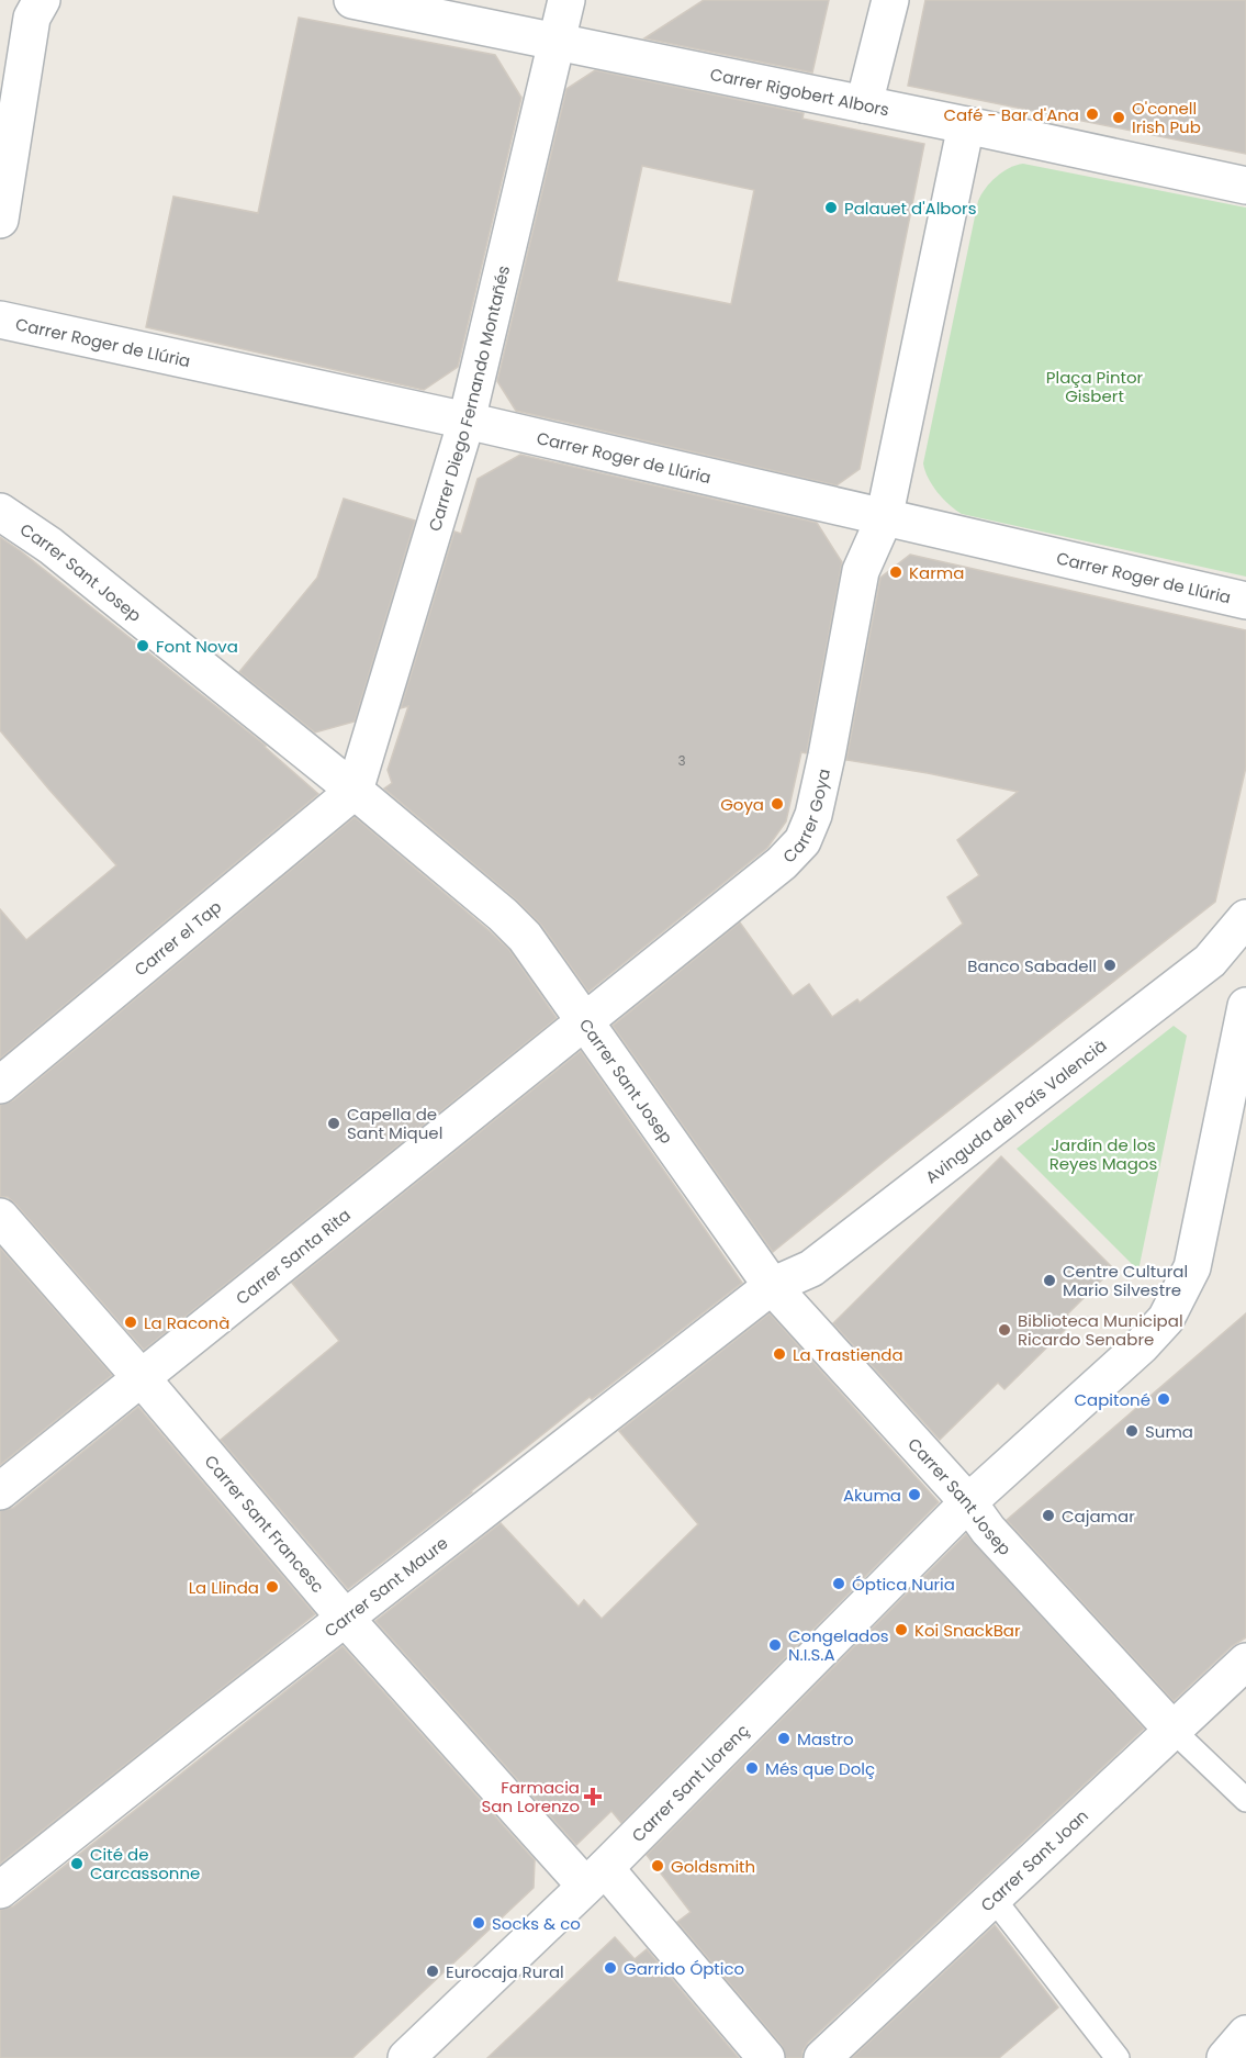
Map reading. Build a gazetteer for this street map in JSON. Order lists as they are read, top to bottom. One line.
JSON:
{"streets":{"street":["Carrer Rigobert Albors","Carrer Roger de Llúria","Carrer Diego Fernando Montañés","Carrer Sant Josep","Carrer Goya","Carrer el Tap","Avinguda del País Valencià","Carrer Santa Rita","Carrer Sant Francesc","Carrer Sant Maure","Carrer Sant Llorenç","Carrer Sant Joan"]},"crossings":[["Carrer Rigobert Albors","Carrer Diego Fernando Montañés"],["Carrer Roger de Llúria","Carrer Diego Fernando Montañés"],["Carrer Roger de Llúria","Carrer Goya"],["Carrer Diego Fernando Montañés","Carrer Sant Josep"],["Carrer Diego Fernando Montañés","Carrer el Tap"],["Carrer Sant Josep","Carrer Goya"],["Carrer Sant Josep","Carrer el Tap"],["Carrer Sant Josep","Avinguda del País Valencià"],["Carrer Sant Josep","Carrer Santa Rita"],["Carrer Sant Josep","Carrer Sant Maure"],["Carrer Sant Josep","Carrer Sant Llorenç"],["Carrer Sant Josep","Carrer Sant Joan"],["Carrer Goya","Carrer Santa Rita"],["Avinguda del País Valencià","Carrer Sant Maure"],["Carrer Santa Rita","Carrer Sant Francesc"],["Carrer Sant Francesc","Carrer Sant Maure"],["Carrer Sant Francesc","Carrer Sant Llorenç"]],"parks":["Plaça Pintor Gisbert","Jardín de los Reyes Magos"],"places":{"other":["Café - Bar d'Ana","O'conell Irish Pub","Palauet d'Albors","Karma","Font Nova","Goya","Banco Sabadell","Capella de Sant Miquel","Centre Cultural Mario Silvestre","La Raconà","Biblioteca Municipal Ricardo Senabre","La Trastienda","Capitoné","Suma","Akuma","Cajamar","Óptica Nuria","La Llinda","Koi SnackBar","Congelados N.I.S.A","Mastro","Més que Dolç","Cité de Carcassonne","Goldsmith","Socks & co","Garrido Óptico","Eurocaja Rural"],"health":["Farmacia San Lorenzo"]},"house_numbers":["3"]}
